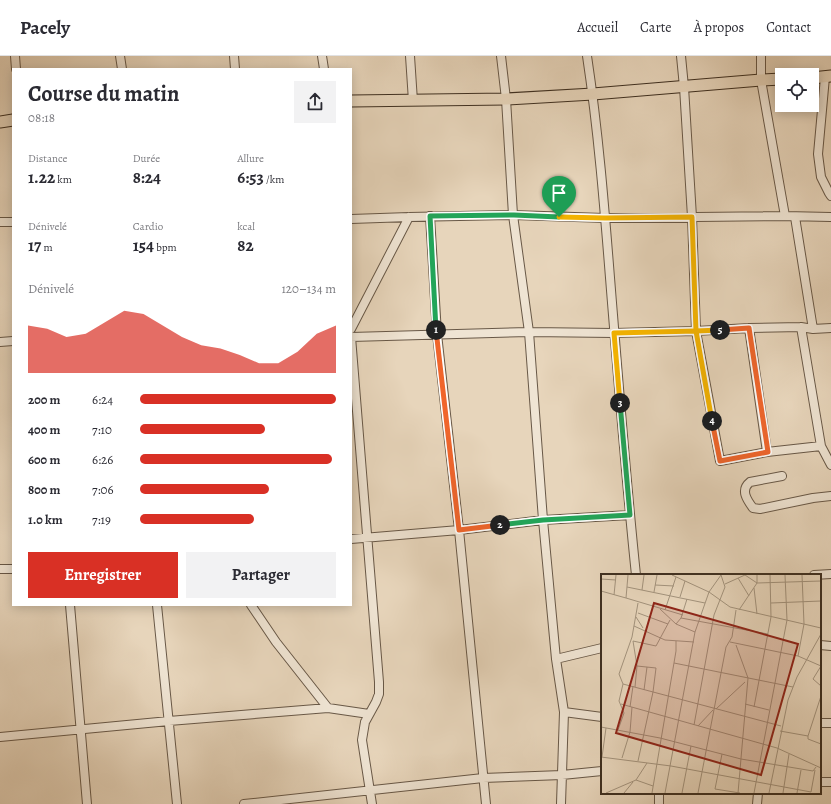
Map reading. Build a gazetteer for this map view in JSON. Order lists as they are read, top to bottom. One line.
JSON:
{"page":{"header":"Pacely","nav":["Accueil","Carte","À propos","Contact"],"heading":["Course du matin","08:18"],"stats":[["Distance","1.22 km"],["Durée","8:24"],["Allure","6:53 /km"],["Dénivelé","17 m"],["Cardio","154 bpm"],["kcal","82"]],"chart":["Dénivelé","120–134 m"],"pins":["1","5","3","4","2"],"list":[{"name":"200 m","note":"6:24"},{"name":"400 m","note":"7:10"},{"name":"600 m","note":"6:26"},{"name":"800 m","note":"7:06"},{"name":"1.0 km","note":"7:19"}],"buttons":["Enregistrer","Partager"]}}
